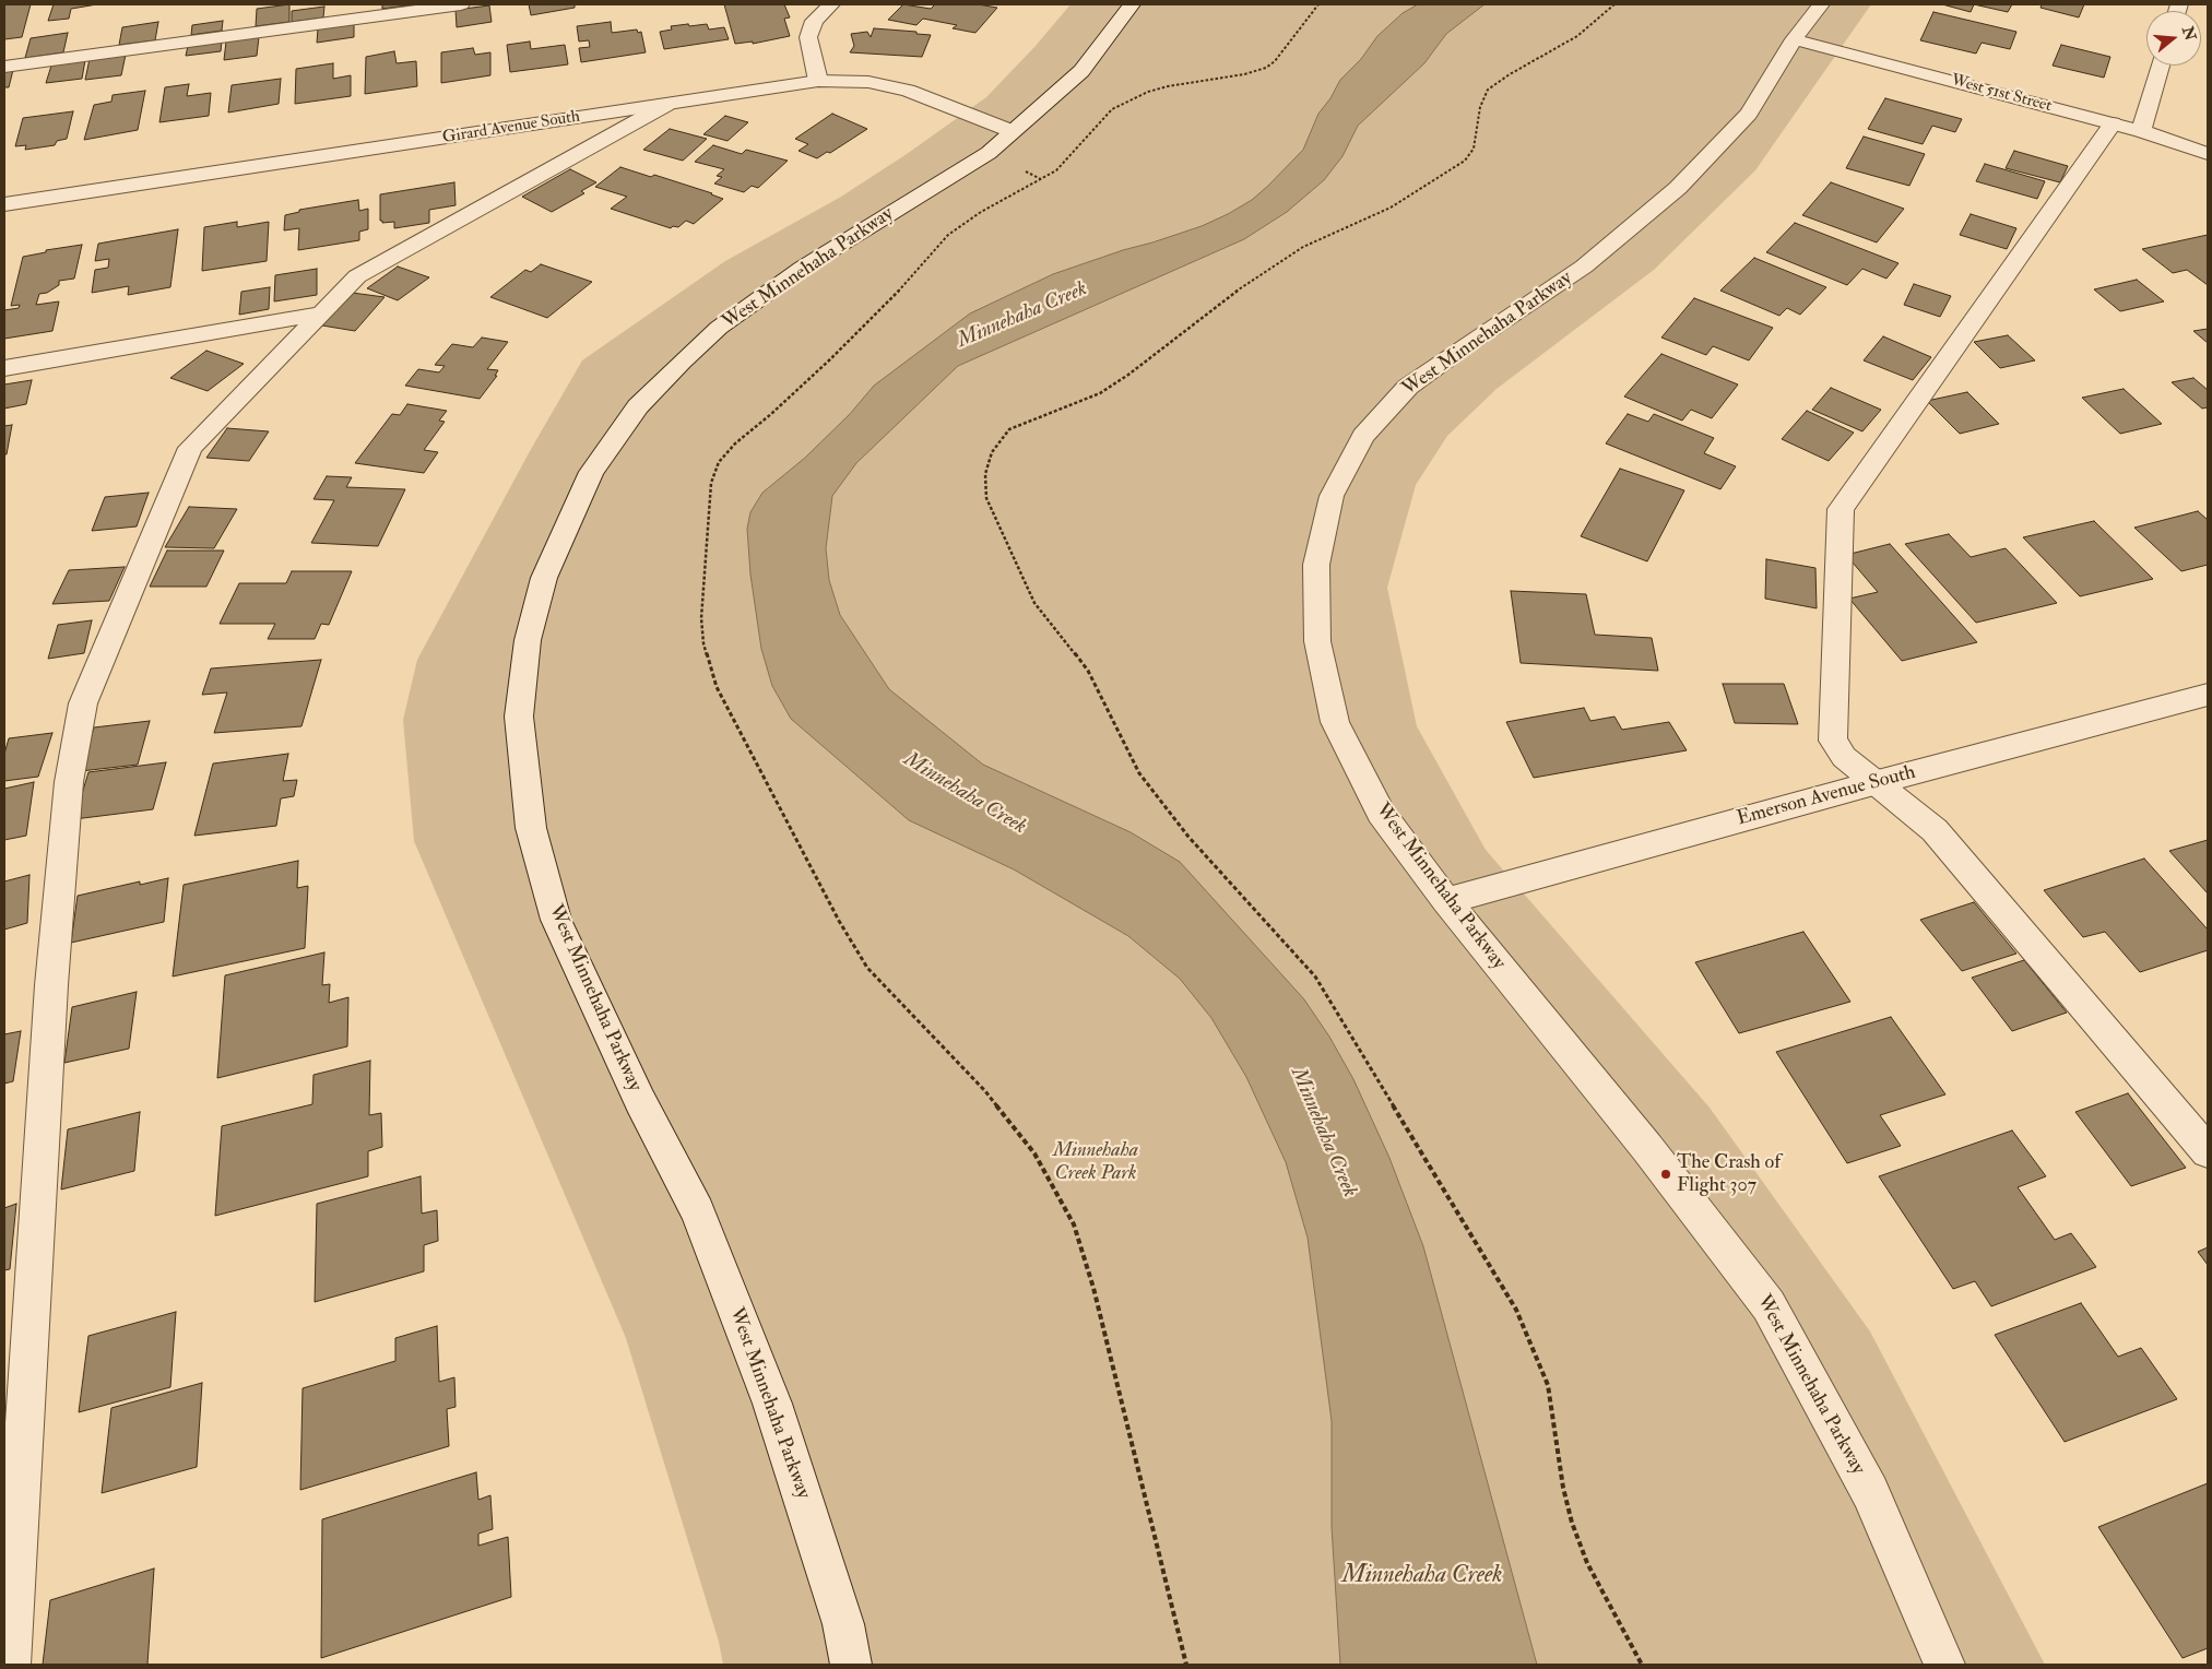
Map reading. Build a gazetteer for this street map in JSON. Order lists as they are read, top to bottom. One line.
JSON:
{"streets":{"street":["West 51st Street","Girard Avenue South","West Minnehaha Parkway","Emerson Avenue South"]},"crossings":[["West 51st Street","West Minnehaha Parkway"],["Girard Avenue South","West Minnehaha Parkway"],["West Minnehaha Parkway","Emerson Avenue South"]],"water":["Minnehaha Creek"],"parks":["Minnehaha Creek Park"],"places":["The Crash of Flight 307"],"north":"right"}
